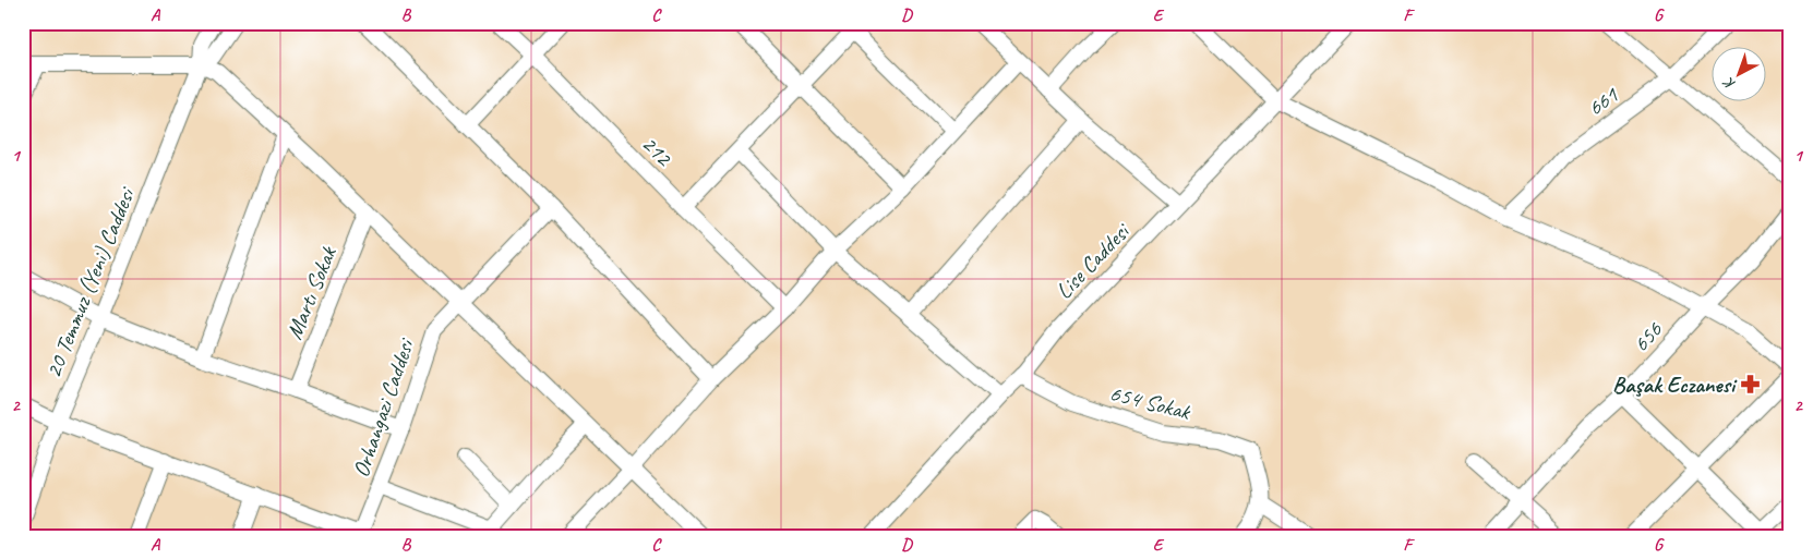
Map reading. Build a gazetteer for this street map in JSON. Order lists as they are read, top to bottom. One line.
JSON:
{"streets":{"street":["661","212","Lise Caddesi","20 Temmuz (Yeni) Caddesi","Martı Sokak","656","654 Sokak","Orhangazi Caddesi"]},"crossings":[["Lise Caddesi","654 Sokak"]],"places":{"pharmacy":["Başak Eczanesi"]},"north":"bottom left","grid":{"columns":["A","B","C","D","E","F","G"],"rows":["1","2"]}}
